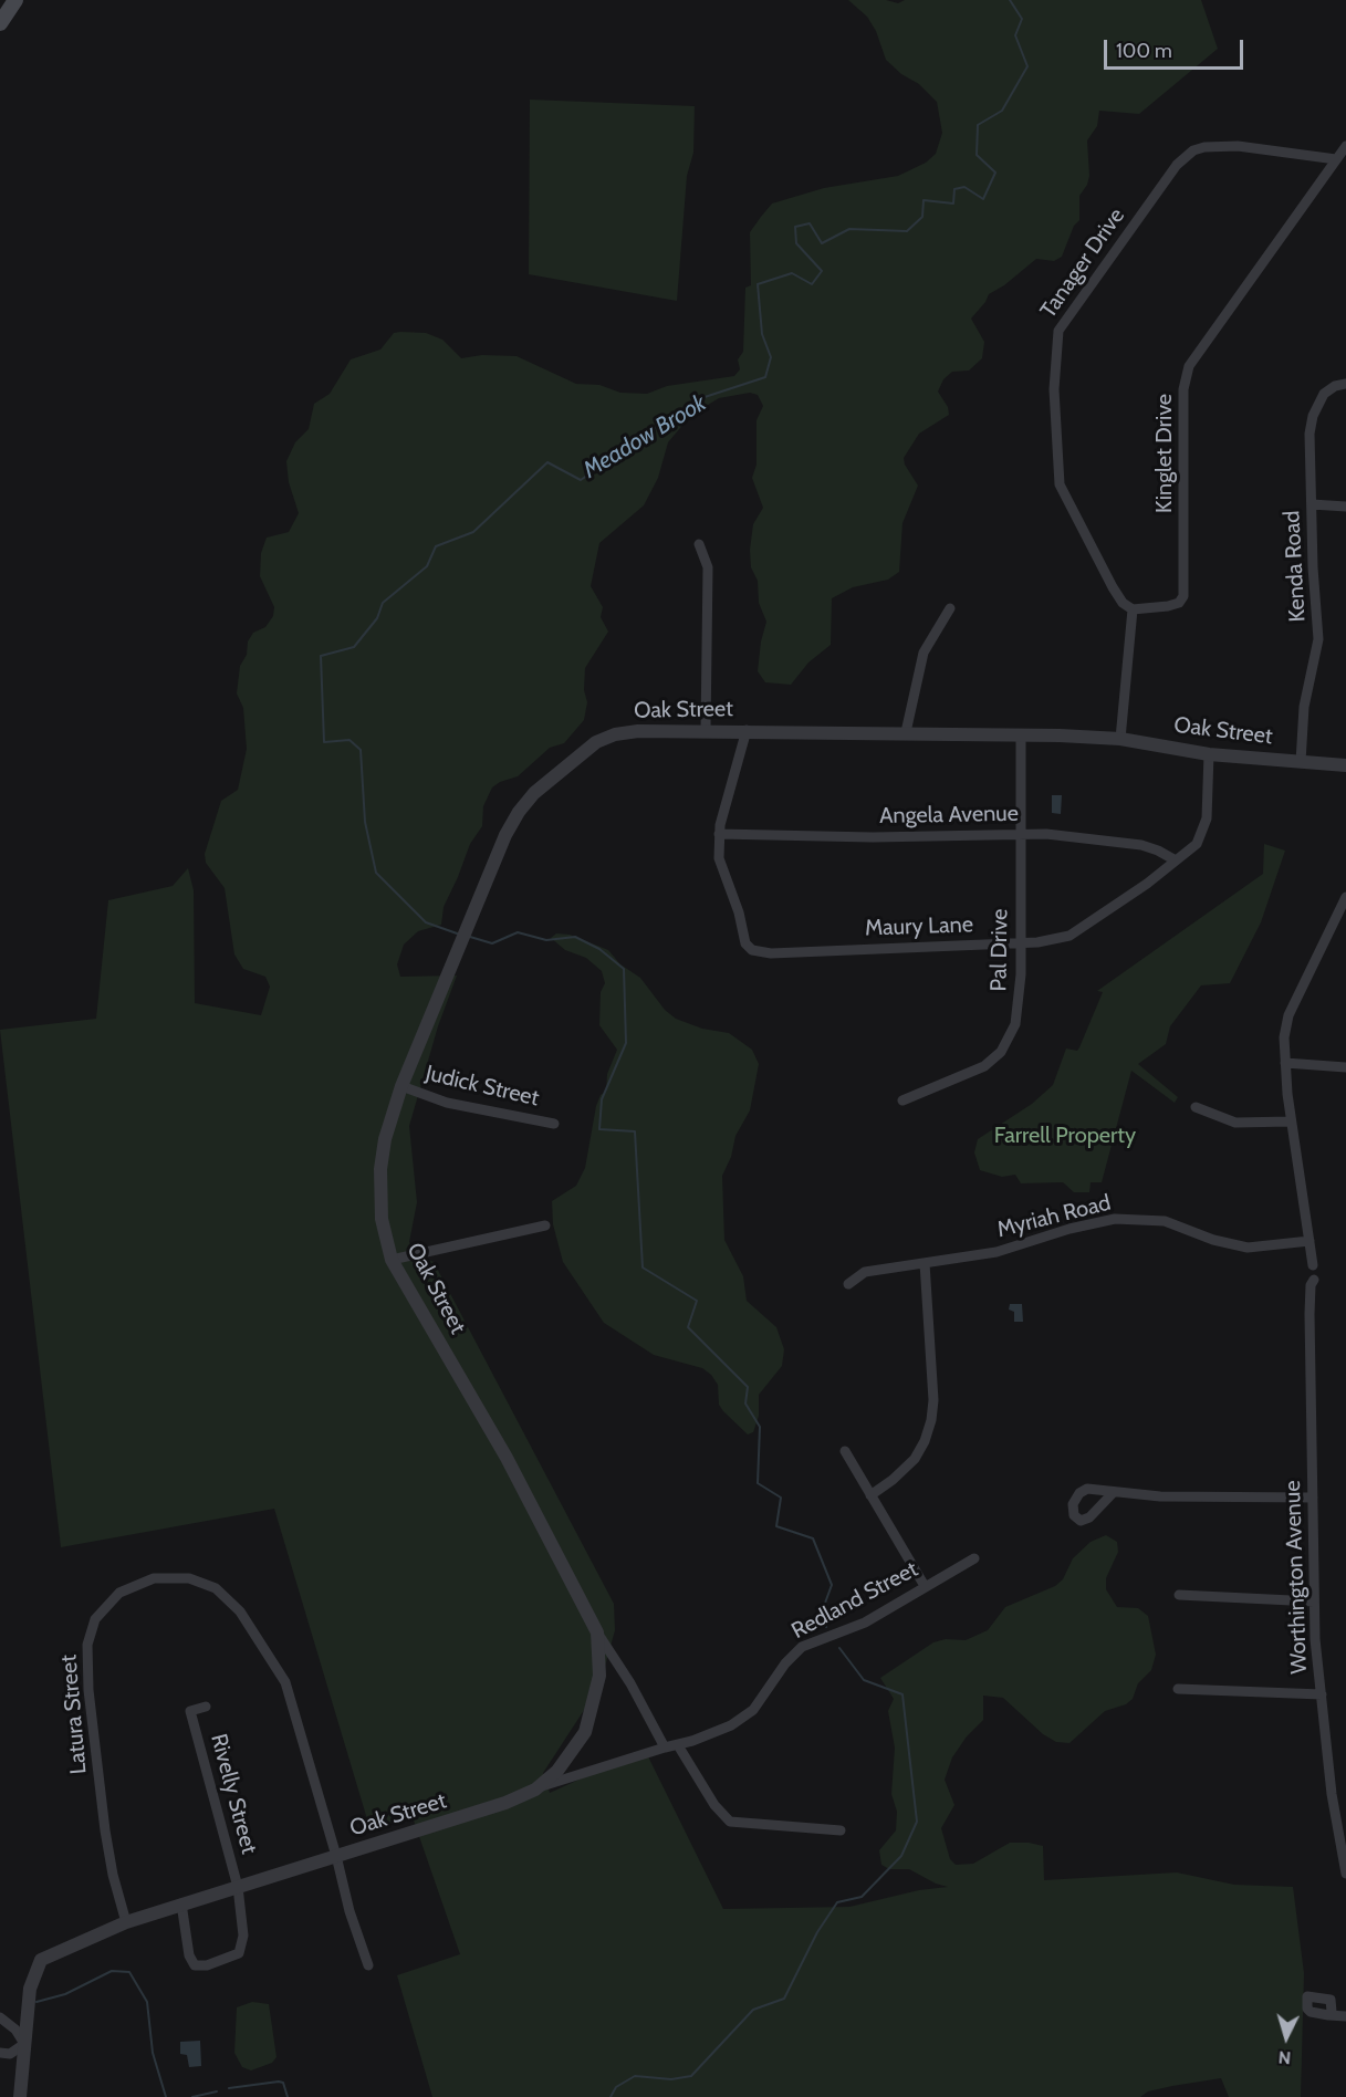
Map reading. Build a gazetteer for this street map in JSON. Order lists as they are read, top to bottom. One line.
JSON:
{"streets":{"street":["Tanager Drive","Kinglet Drive","Kenda Road","Oak Street","Angela Avenue","Maury Lane","Pal Drive","Judick Street","Myriah Road","Worthington Avenue","Redland Street","Latura Street","Rivelly Street"]},"crossings":[["Tanager Drive","Kinglet Drive"],["Kenda Road","Oak Street"],["Oak Street","Maury Lane"],["Oak Street","Pal Drive"],["Oak Street","Judick Street"],["Oak Street","Redland Street"],["Oak Street","Latura Street"],["Oak Street","Rivelly Street"],["Angela Avenue","Maury Lane"],["Angela Avenue","Pal Drive"],["Maury Lane","Pal Drive"]],"water":["Meadow Brook"],"parks":["Farrell Property"],"scale_bar":"100 m","north":"bottom"}
